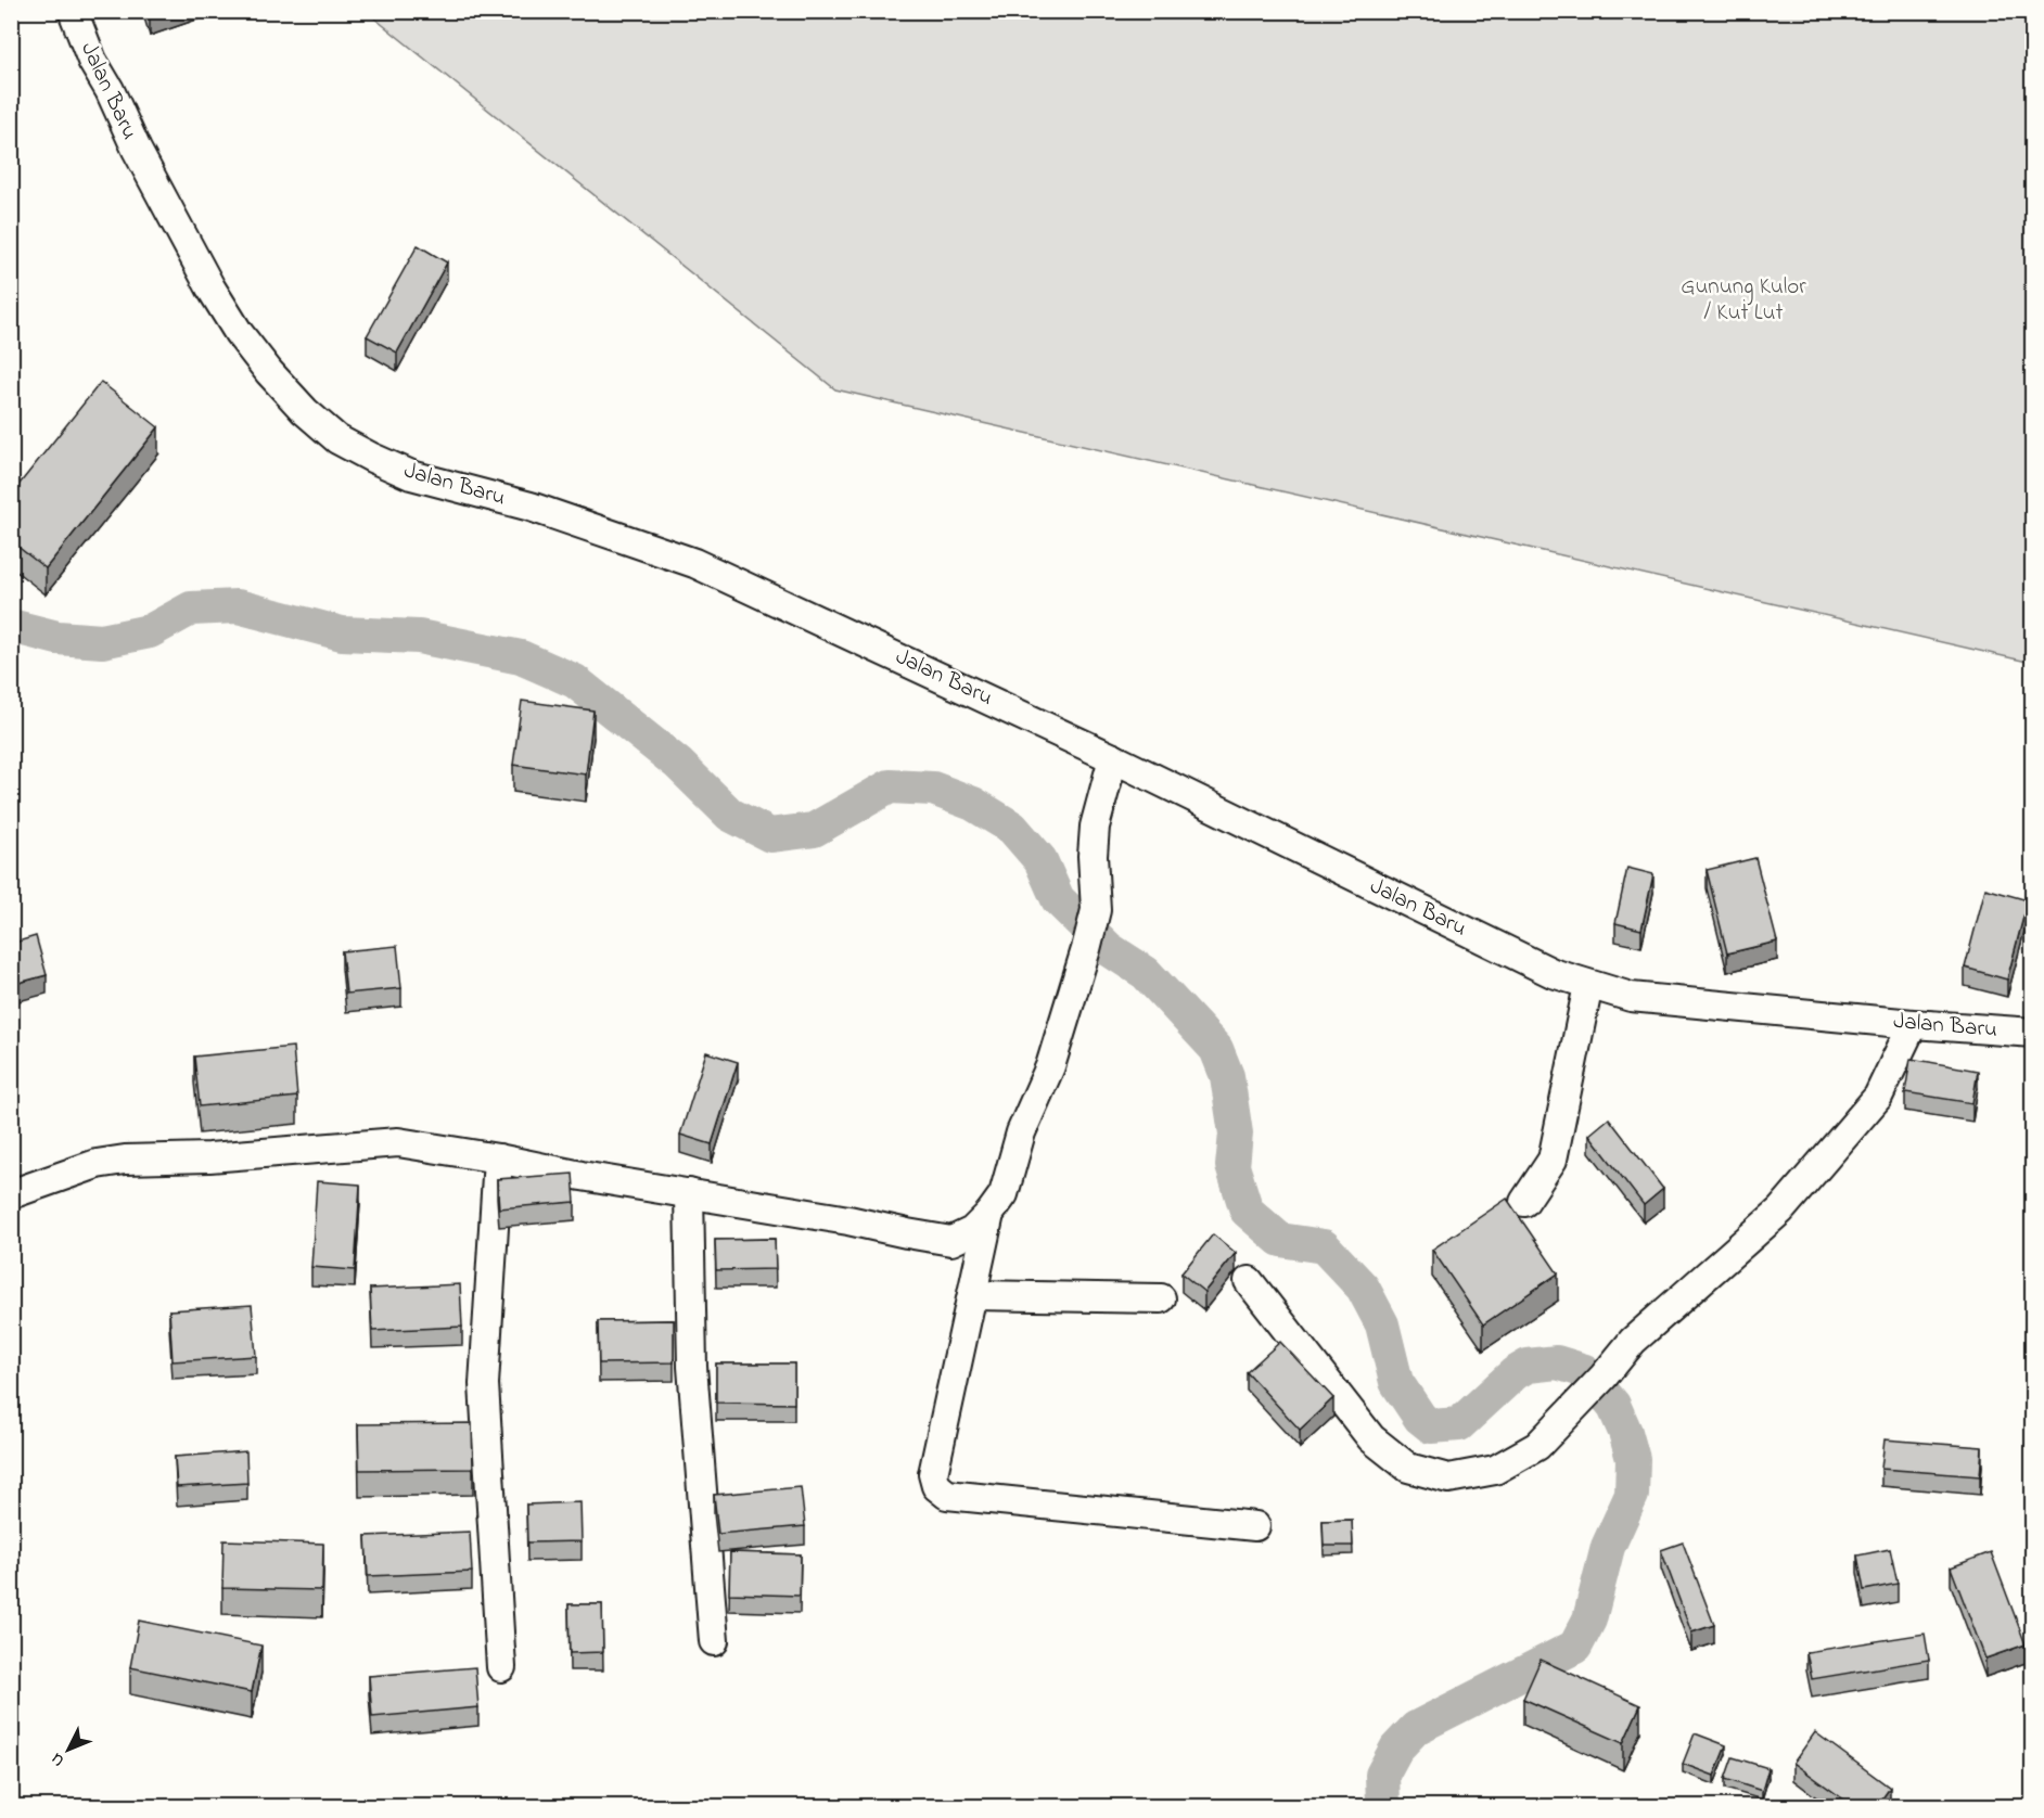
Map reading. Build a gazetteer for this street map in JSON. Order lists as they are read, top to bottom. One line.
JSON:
{"streets":{"street":["Jalan Baru"]},"parks":["Gunung Kulor / Kut Lut"],"north":"bottom left"}
